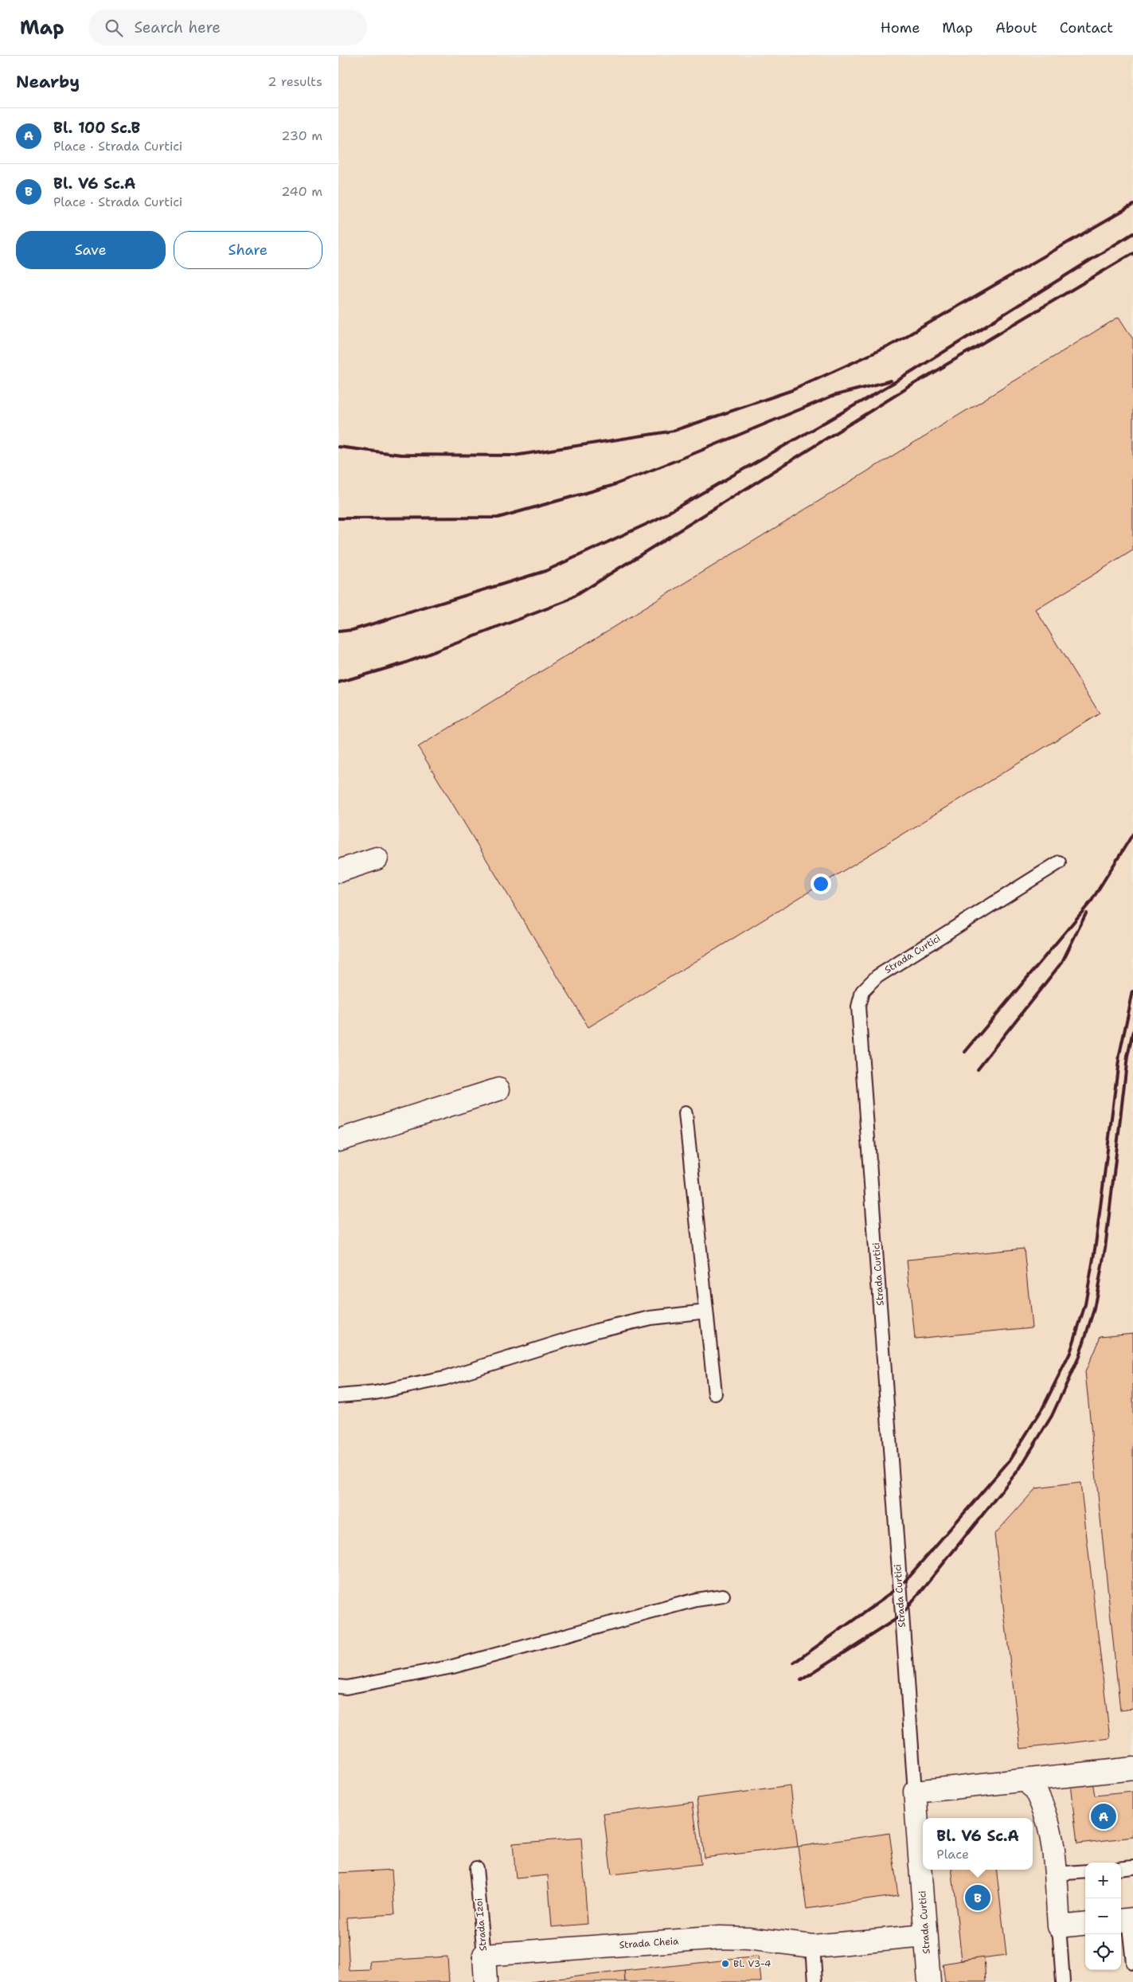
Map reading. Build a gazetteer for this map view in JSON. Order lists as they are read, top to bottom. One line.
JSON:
{"streets":{"street":["Strada Curtici","Strada Izoi","Strada Cheia"]},"crossings":[["Strada Curtici","Strada Cheia"],["Strada Izoi","Strada Cheia"]],"places":["Bl. V3-4"],"page":{"header":"Map","search":"Search here","nav":["Home","Map","About","Contact"],"heading":["Nearby","2 results"],"list":[{"mark":"A","name":"Bl. 100 Sc.B","note":"Place · Strada Curtici","value":"230 m"},{"mark":"B","name":"Bl. V6 Sc.A","note":"Place · Strada Curtici","value":"240 m"}],"buttons":["Save","Share"],"pins":["A","B"],"popup":["Bl. V6 Sc.A","Place"],"map_buttons":["+","−"]}}
